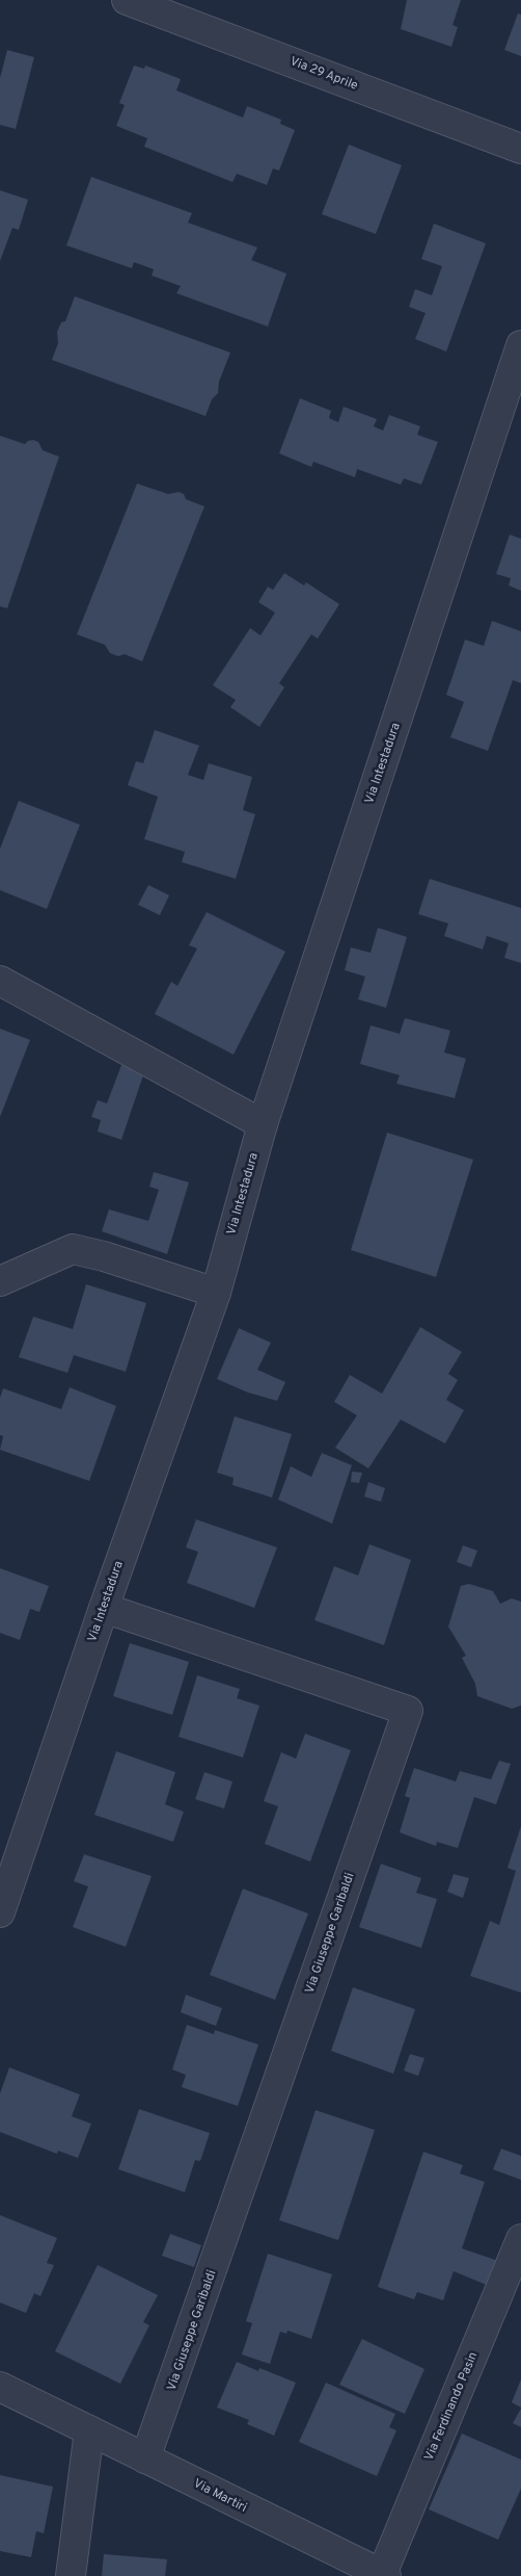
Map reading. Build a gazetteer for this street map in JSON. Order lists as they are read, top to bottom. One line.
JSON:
{"streets":{"street":["Via 29 Aprile","Via Intestadura","Via Giuseppe Garibaldi","Via Ferdinando Pasin","Via Martiri"]},"crossings":[["Via Intestadura","Via Giuseppe Garibaldi"],["Via Giuseppe Garibaldi","Via Martiri"],["Via Ferdinando Pasin","Via Martiri"]]}
